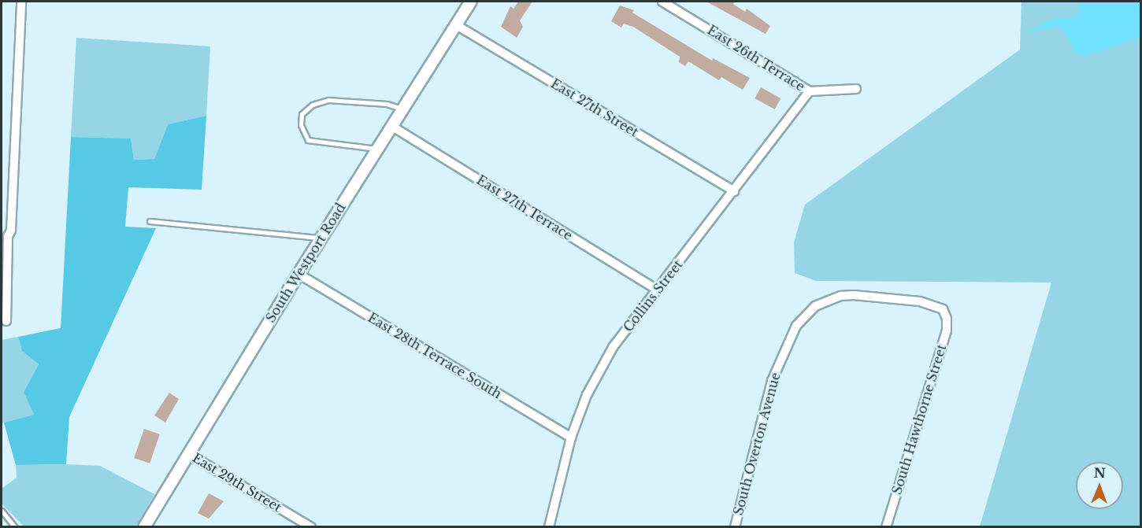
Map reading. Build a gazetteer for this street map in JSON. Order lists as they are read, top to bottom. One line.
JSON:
{"streets":{"street":["East 26th Terrace","East 27th Street","East 27th Terrace","South Westport Road","Collins Street","East 28th Terrace South","South Hawthorne Street","South Overton Avenue","East 29th Street"]},"crossings":[["East 26th Terrace","Collins Street"],["East 27th Street","South Westport Road"],["East 27th Street","Collins Street"],["East 27th Terrace","South Westport Road"],["East 27th Terrace","Collins Street"],["South Westport Road","East 28th Terrace South"],["South Westport Road","East 29th Street"],["Collins Street","East 28th Terrace South"],["South Hawthorne Street","South Overton Avenue"]],"north":"top"}
